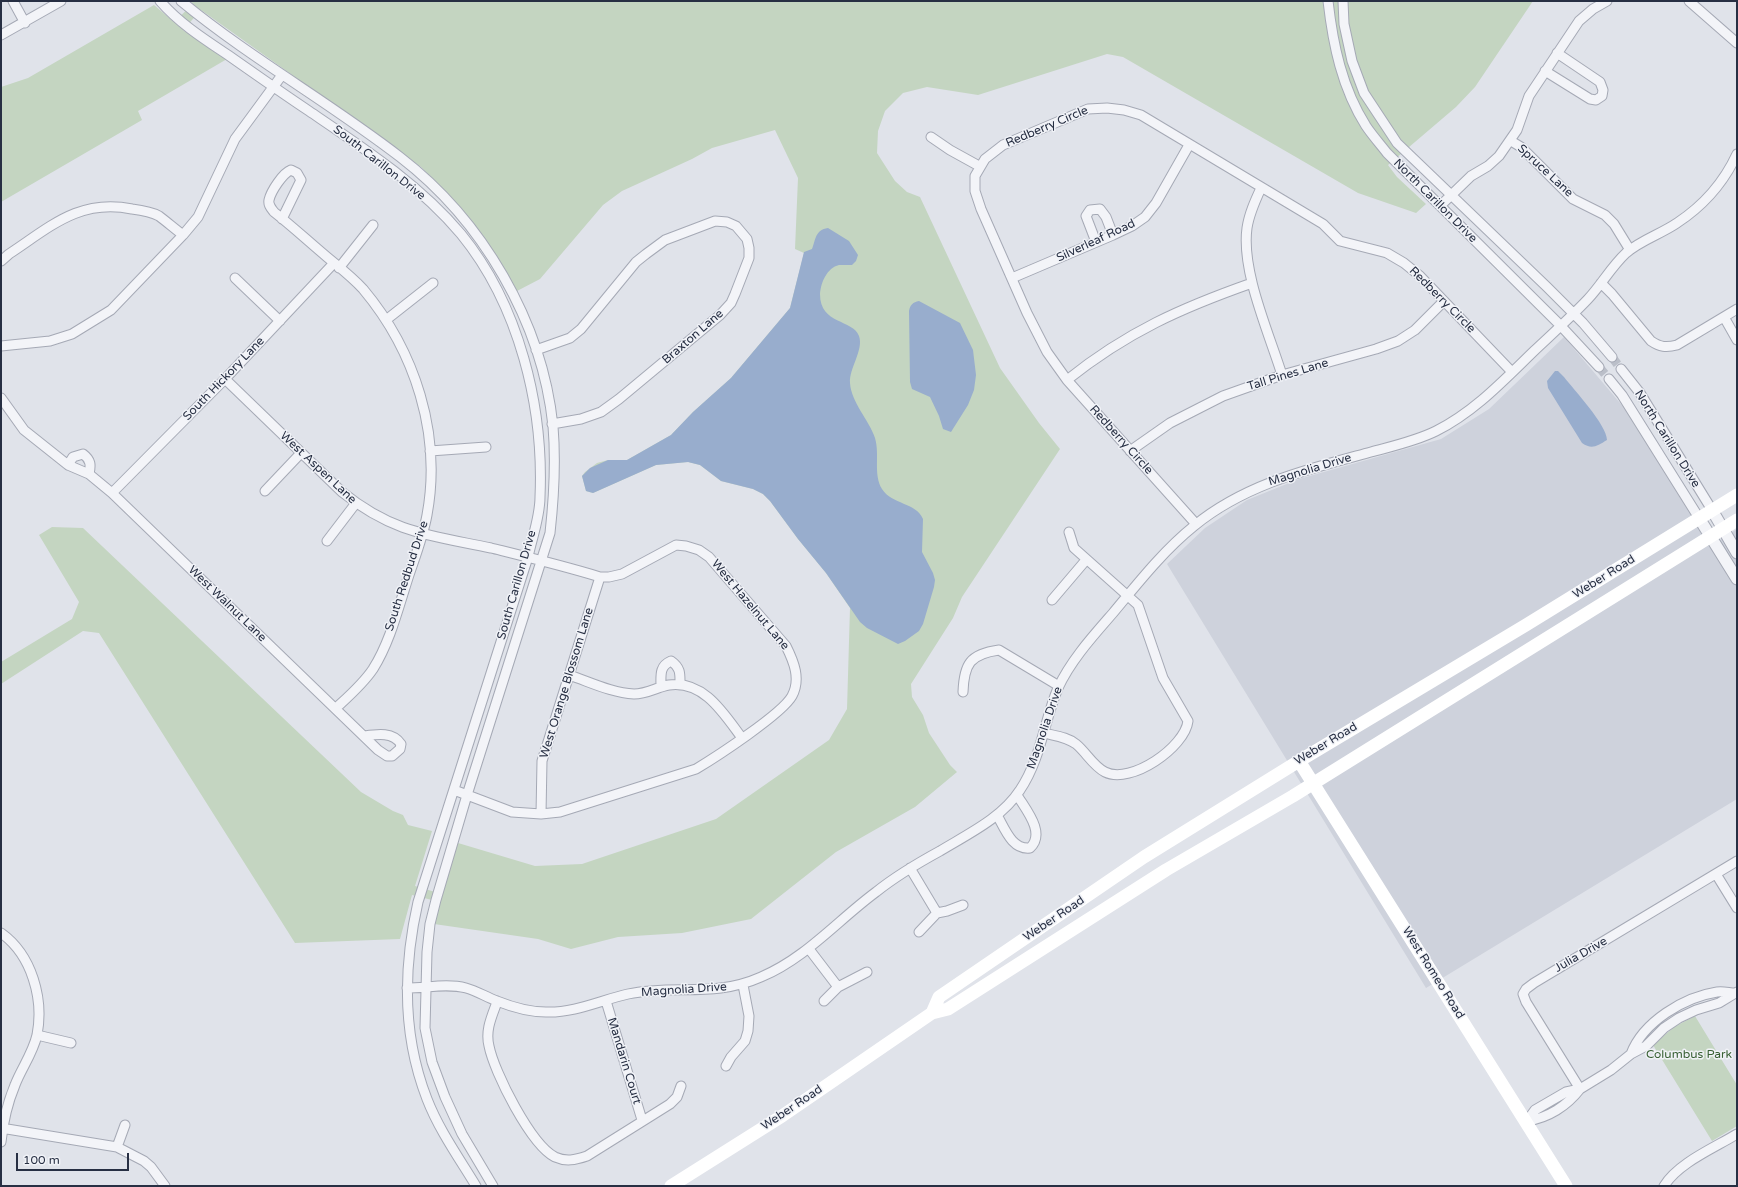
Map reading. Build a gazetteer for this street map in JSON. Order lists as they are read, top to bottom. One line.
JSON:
{"streets":{"main road":["Weber Road","West Romeo Road"],"street":["Redberry Circle","South Carillon Drive","Spruce Lane","North Carillon Drive","Silverleaf Road","Braxton Lane","Tall Pines Lane","South Hickory Lane","West Aspen Lane","Magnolia Drive","South Redbud Drive","West Walnut Lane","West Hazelnut Lane","West Orange Blossom Lane","Julia Drive","Mandarin Court"]},"crossings":[["Redberry Circle","Silverleaf Road"],["Redberry Circle","Tall Pines Lane"],["Redberry Circle","Magnolia Drive"],["South Carillon Drive","Braxton Lane"],["South Carillon Drive","West Aspen Lane"],["South Carillon Drive","Magnolia Drive"],["South Carillon Drive","West Hazelnut Lane"],["Spruce Lane","Magnolia Drive"],["North Carillon Drive","Magnolia Drive"],["North Carillon Drive","Weber Road"],["South Hickory Lane","West Aspen Lane"],["South Hickory Lane","South Redbud Drive"],["South Hickory Lane","West Walnut Lane"],["West Aspen Lane","South Redbud Drive"],["West Aspen Lane","West Hazelnut Lane"],["Magnolia Drive","Mandarin Court"],["South Redbud Drive","West Walnut Lane"],["Weber Road","West Romeo Road"],["West Hazelnut Lane","West Orange Blossom Lane"]],"parks":["Columbus Park"],"scale_bar":"100 m"}
